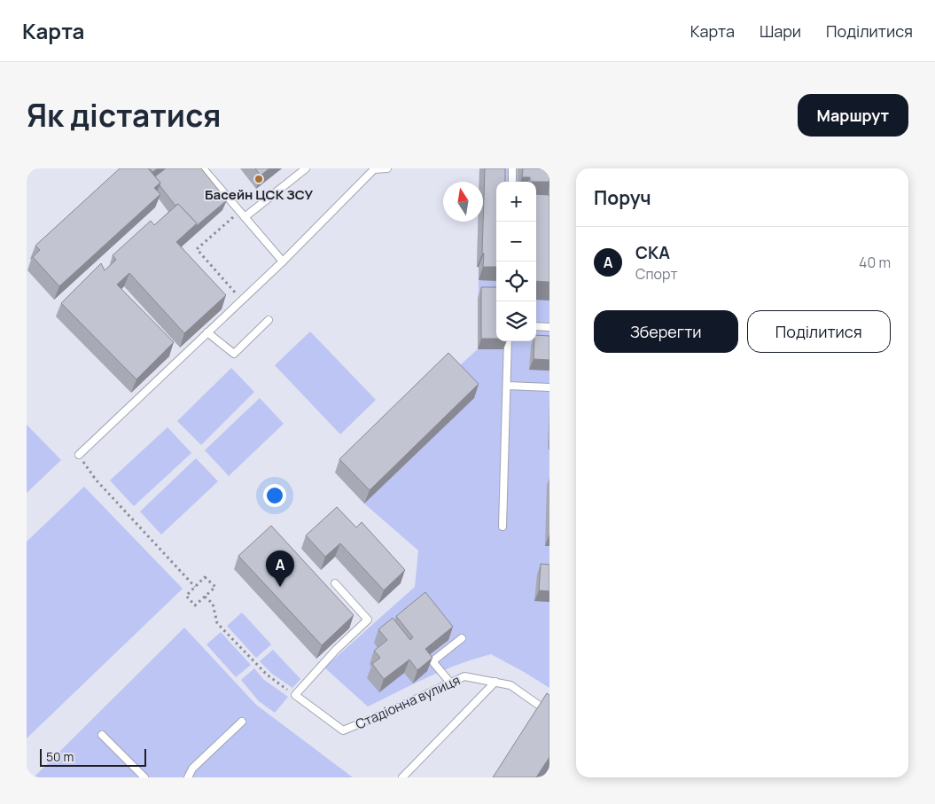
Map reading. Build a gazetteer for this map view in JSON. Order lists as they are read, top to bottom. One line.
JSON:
{"streets":{"lane":["Стадіонна вулиця"]},"places":["Басейн ЦСК ЗСУ"],"scale_bar":"50 m","north":"top","page":{"header":"Карта","nav":["Карта","Шари","Поділитися"],"title":"Як дістатися","buttons":["Маршрут",["Зберегти","Поділитися"]],"heading":"Поруч","map_buttons":["+","−"],"list":[{"mark":"A","name":"СКА","note":"Спорт","value":"40 m"}],"pins":"A","scale":"50 m"}}
